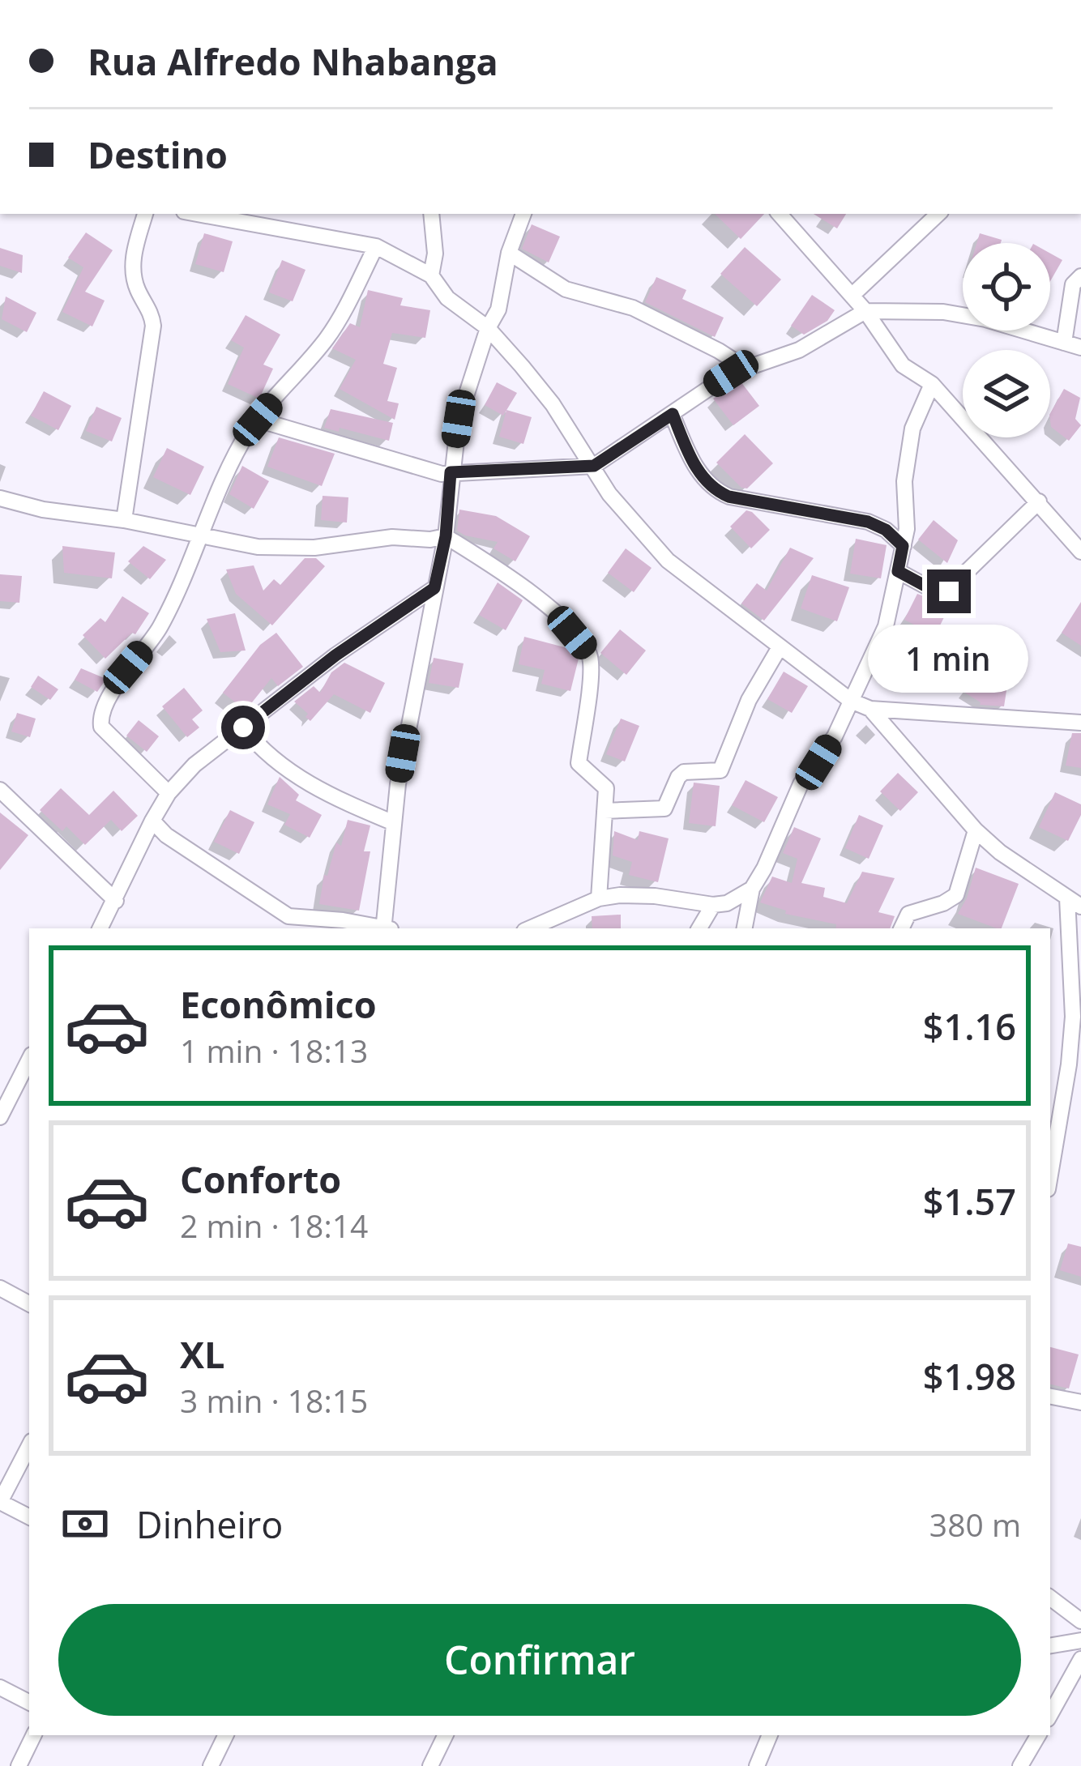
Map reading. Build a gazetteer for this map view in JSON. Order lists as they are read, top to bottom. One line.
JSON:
{"page":{"banner":["Rua Alfredo Nhabanga","Destino"],"bubble":"1 min","list":[{"name":"Econômico","note":"1 min · 18:13","value":"$1.16"},{"name":"Conforto","note":"2 min · 18:14","value":"$1.57"},{"name":"XL","note":"3 min · 18:15","value":"$1.98"}],"pay":["Dinheiro","380 m"],"buttons":"Confirmar"}}
